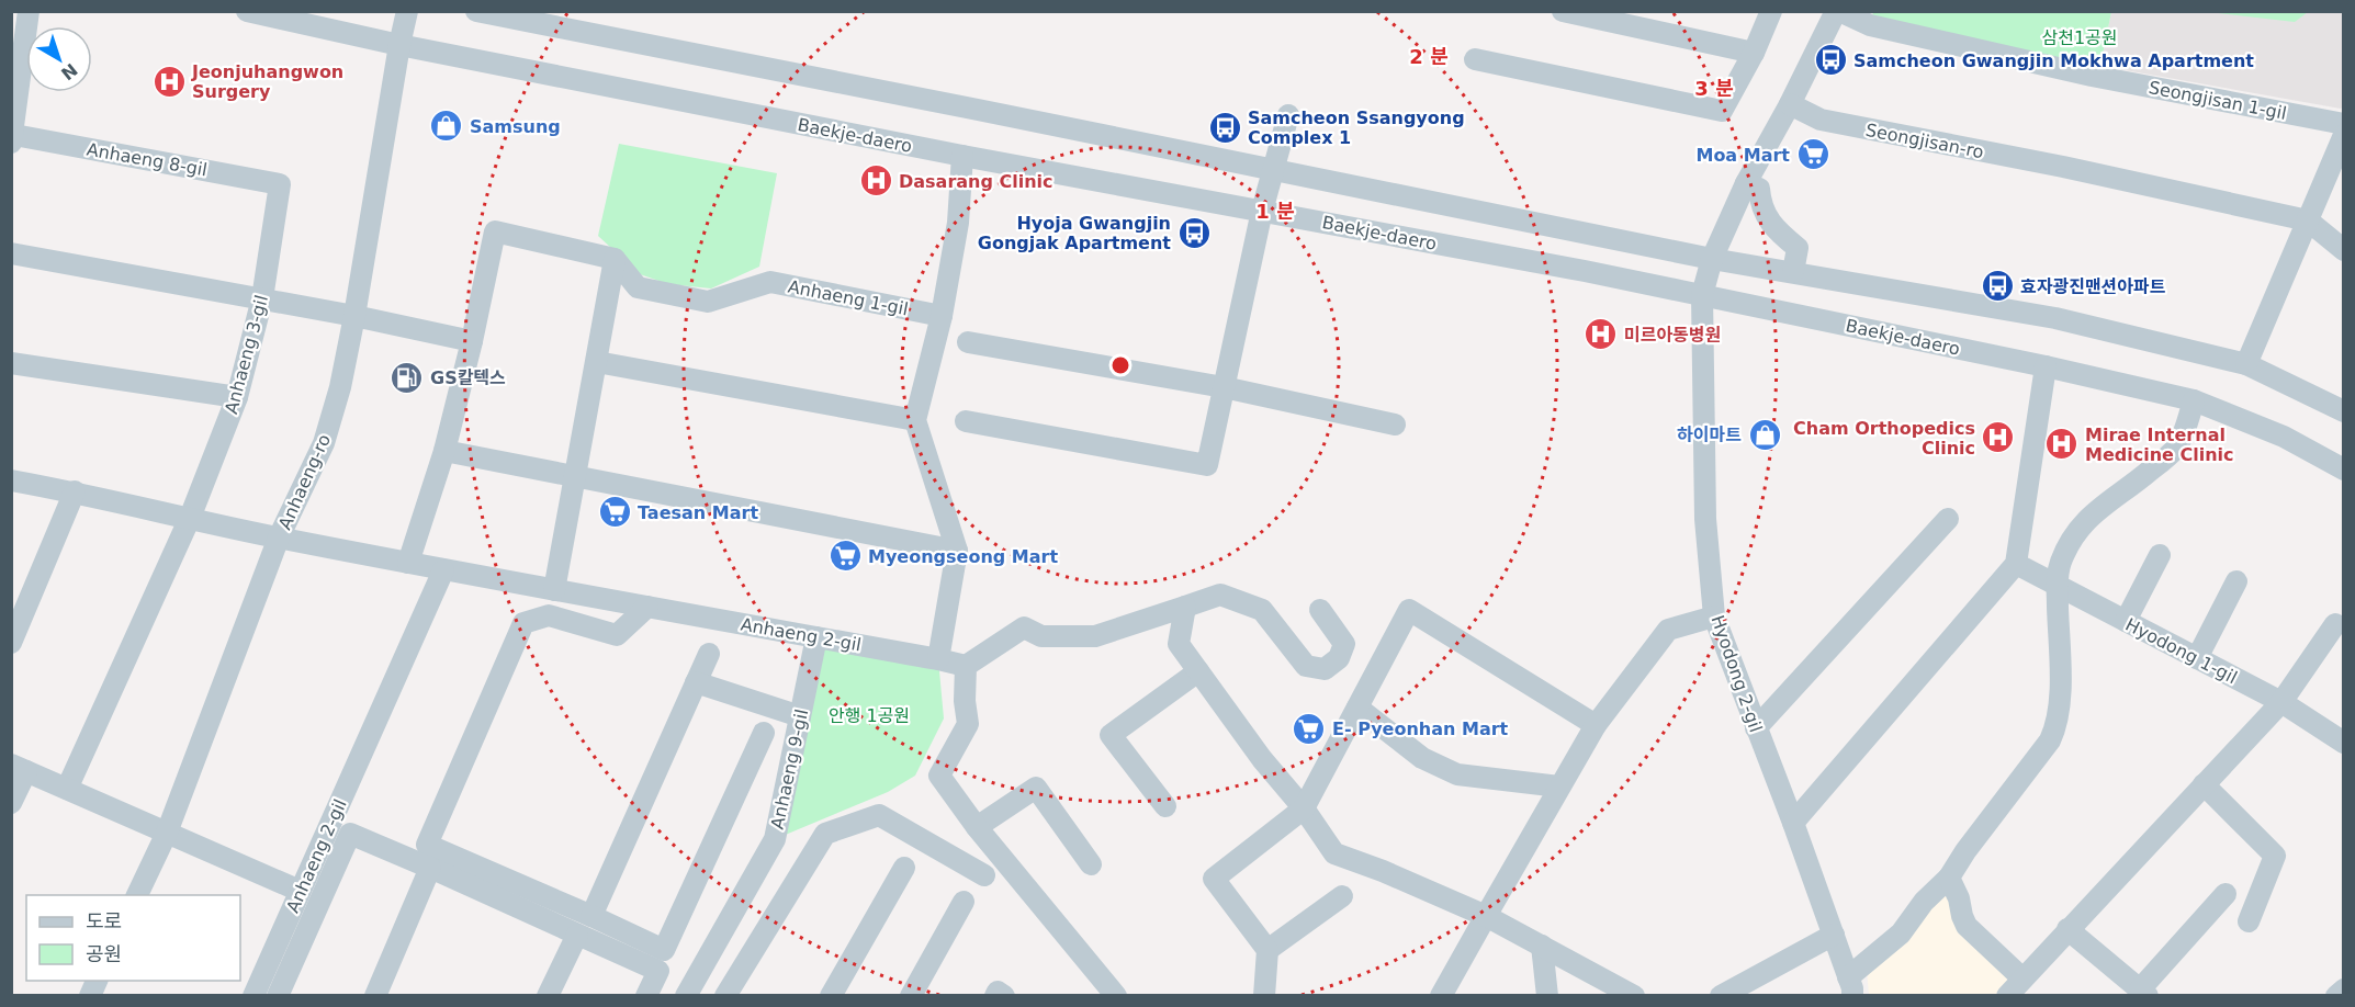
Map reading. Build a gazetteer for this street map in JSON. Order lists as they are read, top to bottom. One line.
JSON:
{"streets":{"street":["Seongjisan 1-gil","Baekje-daero","Seongjisan-ro","Anhaeng 8-gil","Anhaeng 1-gil","Anhaeng 3-gil","Anhaeng-ro","Anhaeng 2-gil","Hyodong 1-gil","Hyodong 2-gil","Anhaeng 9-gil"]},"crossings":[["Baekje-daero","Anhaeng-ro"],["Baekje-daero","Hyodong 2-gil"],["Anhaeng 8-gil","Anhaeng 3-gil"],["Anhaeng-ro","Anhaeng 2-gil"],["Anhaeng 2-gil","Anhaeng 9-gil"]],"parks":["삼천1공원","안행 1공원"],"places":{"bus stop":["Samcheon Gwangjin Mokhwa Apartment","Samcheon Ssangyong Complex 1","Hyoja Gwangjin Gongjak Apartment","효자광진맨션아파트"],"hospital":["Jeonjuhangwon Surgery","Dasarang Clinic","미르아동병원","Cham Orthopedics Clinic","Mirae Internal Medicine Clinic"],"shop":["Samsung","하이마트"],"supermarket":["Moa Mart","Taesan Mart","Myeongseong Mart","E- Pyeonhan Mart"],"fuel station":["GS칼텍스"]},"legend":["도로","공원"],"north":"bottom right","rings":["2 분","3 분","1 분"]}
